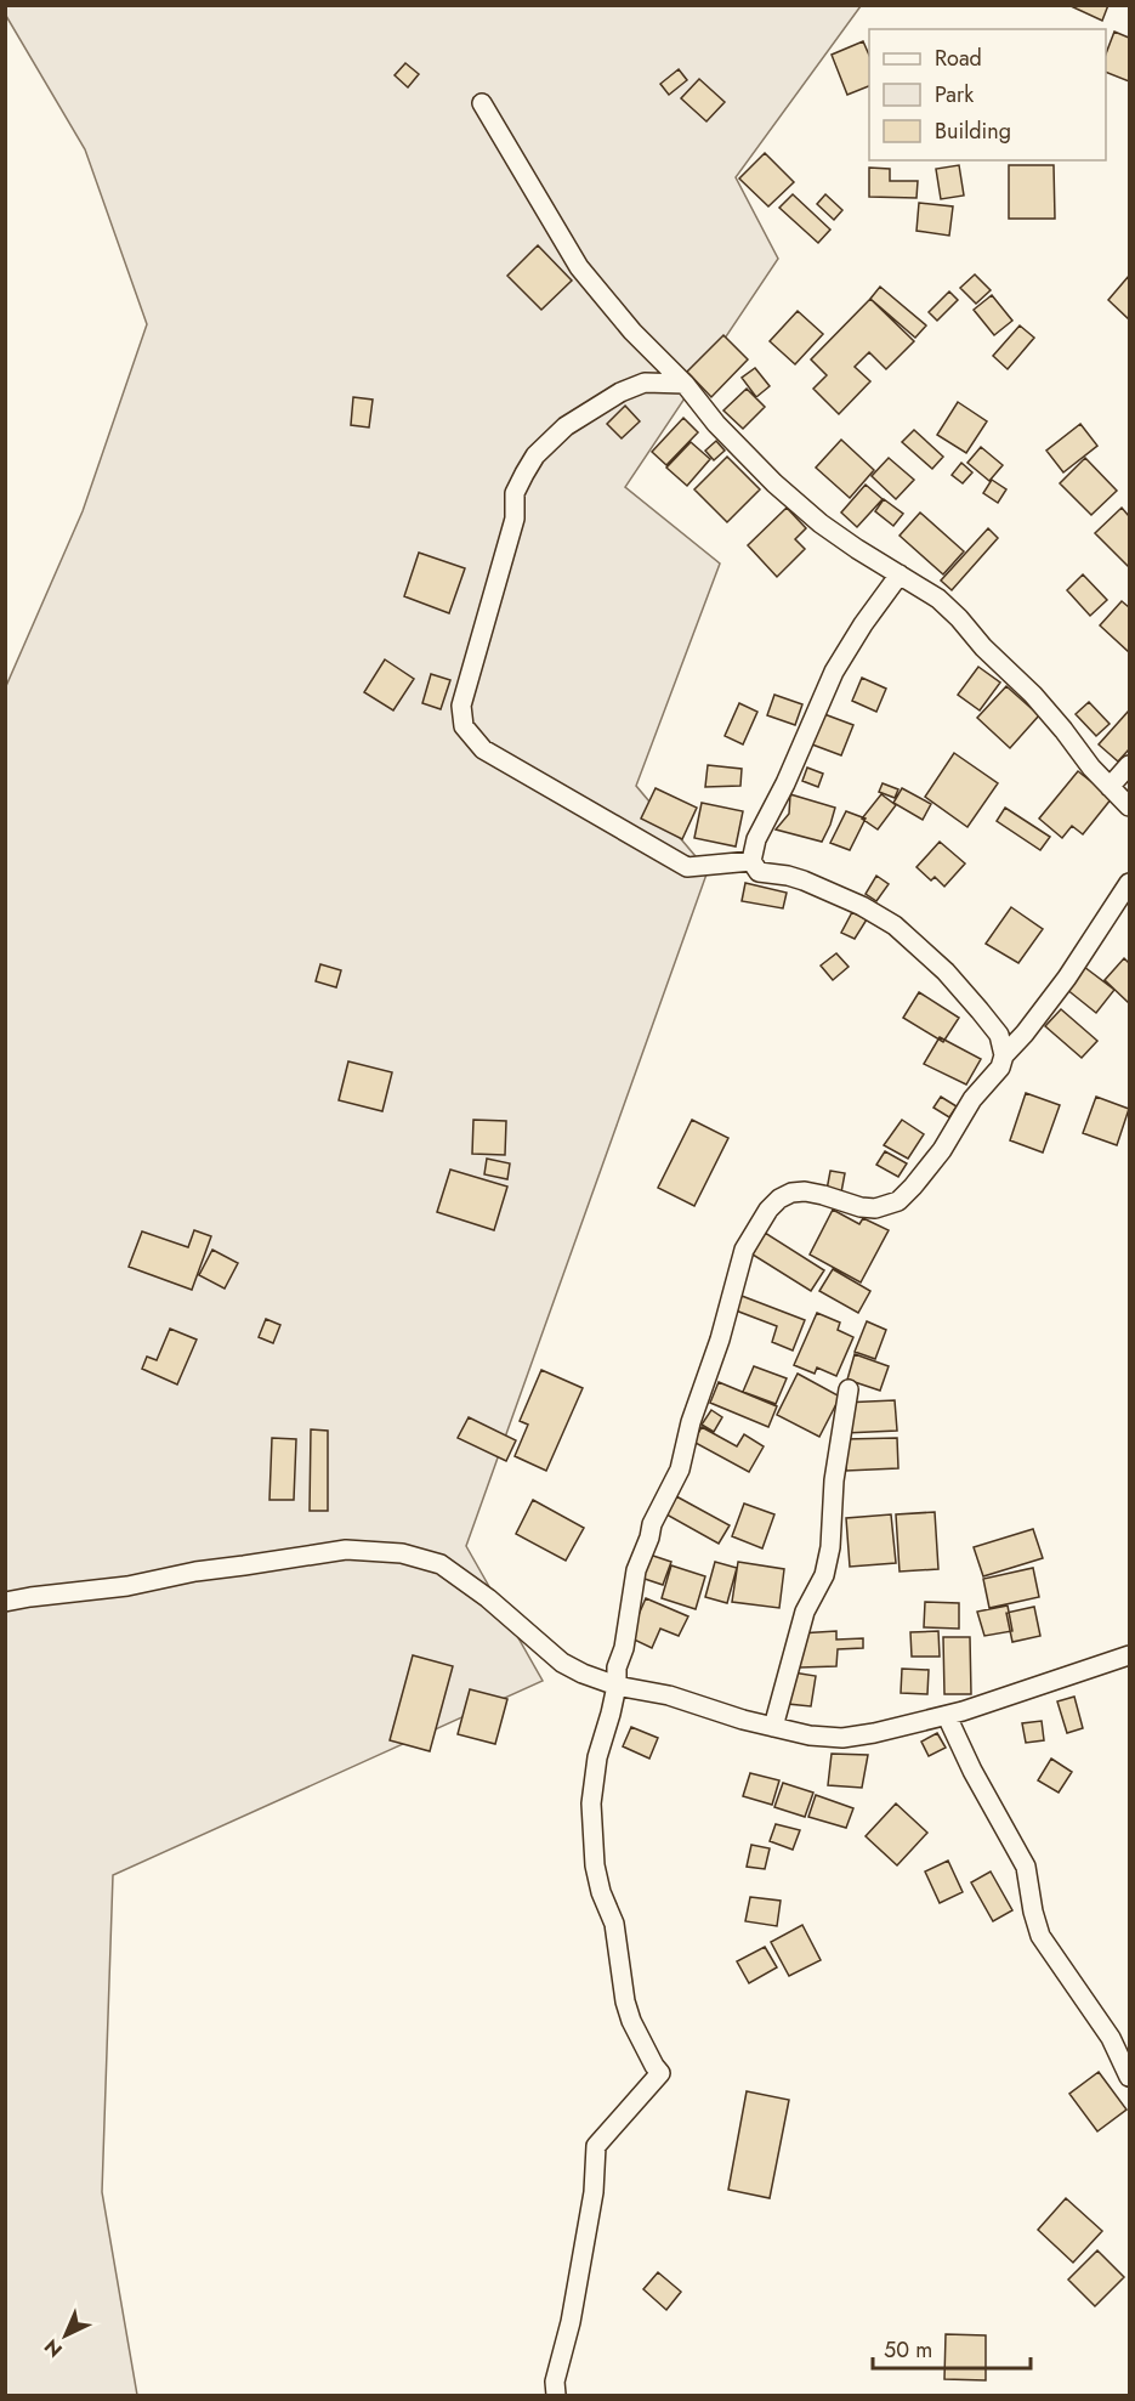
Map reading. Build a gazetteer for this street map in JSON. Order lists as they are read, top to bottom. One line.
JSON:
{"legend":["Road","Park","Building"],"scale_bar":"50 m","north":"bottom left"}
